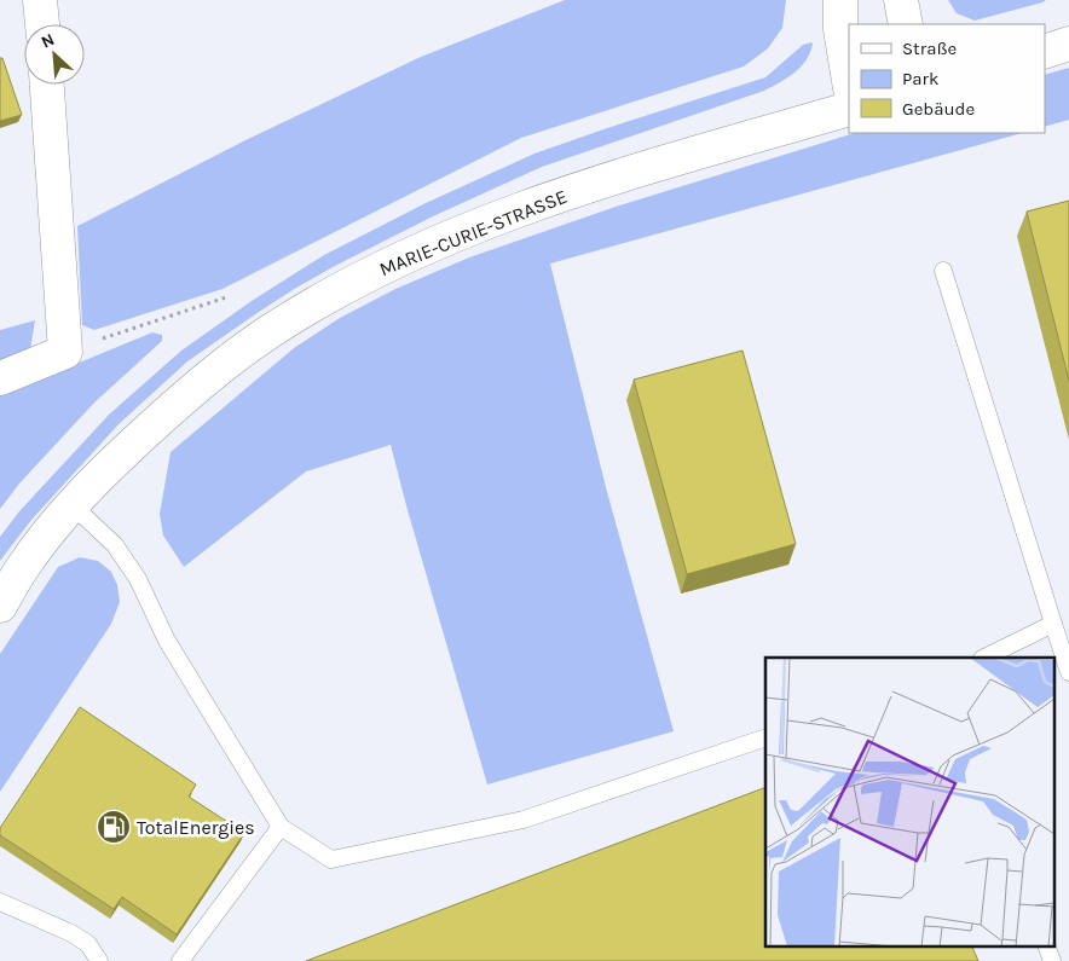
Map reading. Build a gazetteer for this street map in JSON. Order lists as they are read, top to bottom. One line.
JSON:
{"streets":{"street":["MARIE-CURIE-STRASSE"]},"places":{"fuel station":["TotalEnergies"]},"legend":["Straße","Park","Gebäude"],"north":"top left"}
